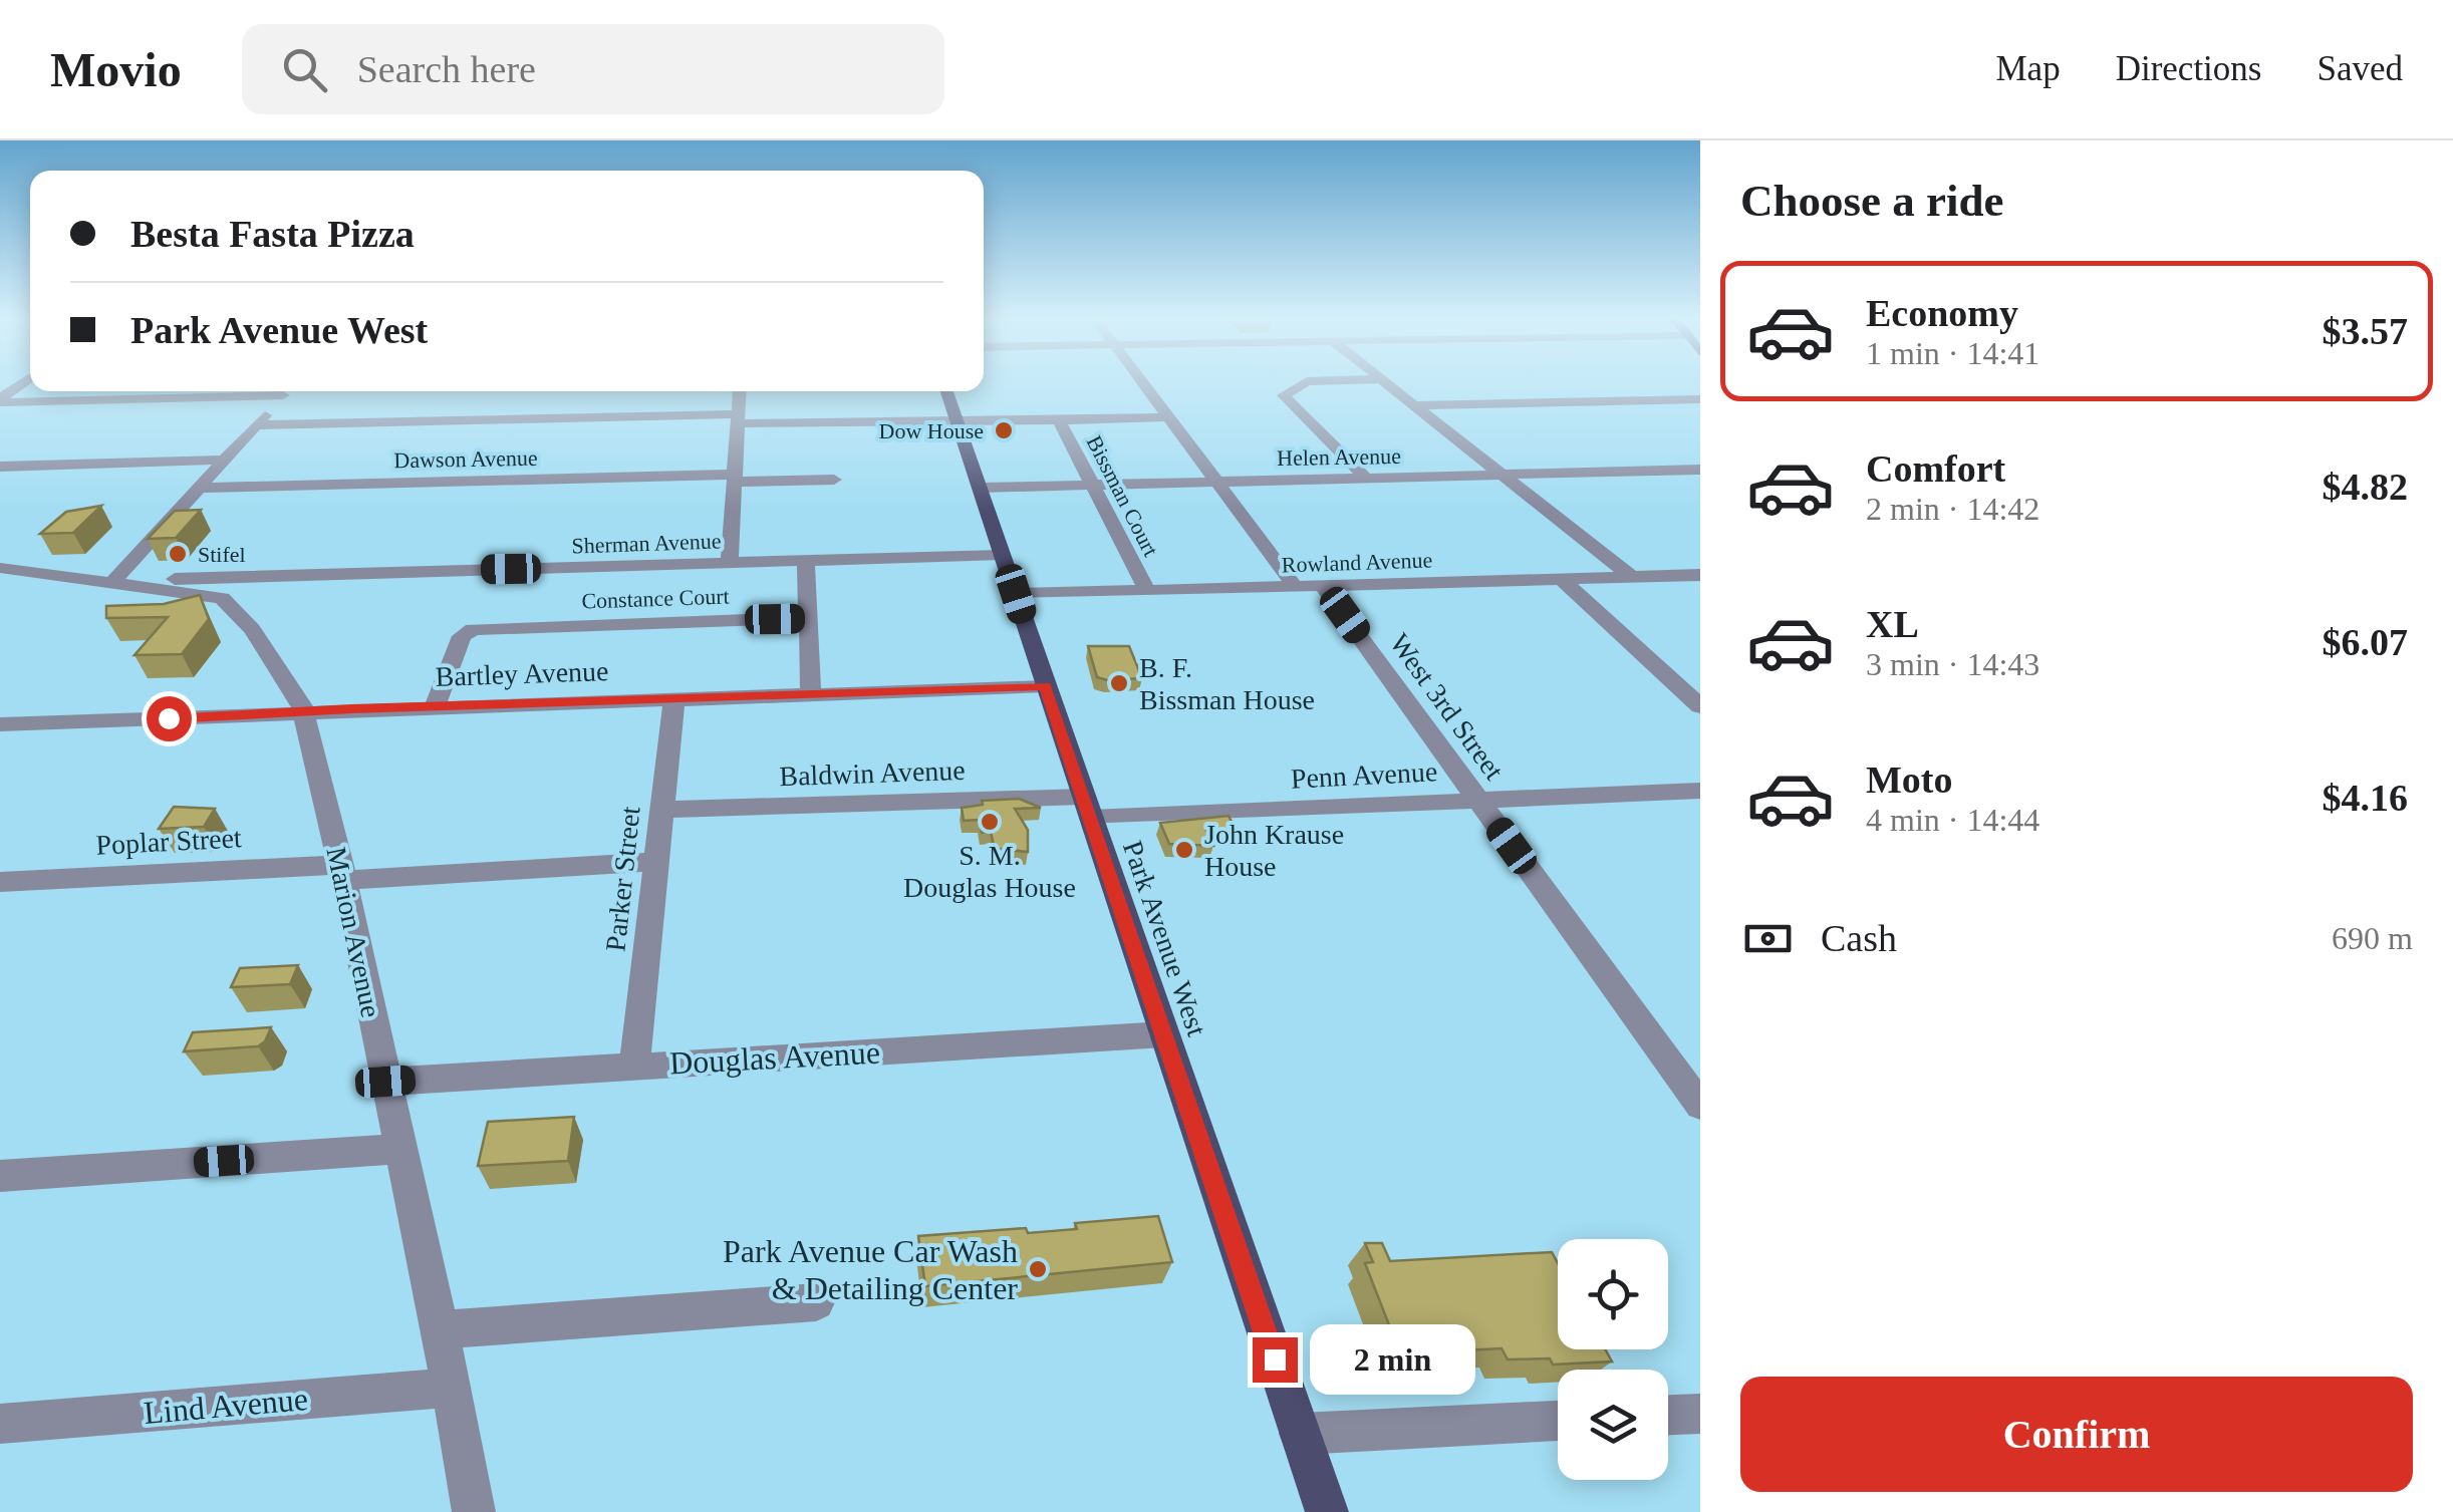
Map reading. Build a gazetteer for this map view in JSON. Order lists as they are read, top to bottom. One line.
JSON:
{"streets":{"main road":["Park Avenue West"],"street":["Helen Avenue","Dawson Avenue","Bissman Court","Sherman Avenue","Rowland Avenue","Constance Court","Bartley Avenue","West 3rd Street","Baldwin Avenue","Penn Avenue","Poplar Street","Parker Street","Marion Avenue","Douglas Avenue","Lind Avenue"]},"crossings":[["Helen Avenue","Bissman Court"],["Helen Avenue","Park Avenue West"],["Bissman Court","Rowland Avenue"],["Sherman Avenue","Marion Avenue"],["Sherman Avenue","Park Avenue West"],["Rowland Avenue","West 3rd Street"],["Rowland Avenue","Park Avenue West"],["Constance Court","Bartley Avenue"],["Bartley Avenue","Parker Street"],["Bartley Avenue","Marion Avenue"],["Bartley Avenue","Park Avenue West"],["West 3rd Street","Penn Avenue"],["Baldwin Avenue","Penn Avenue"],["Baldwin Avenue","Parker Street"],["Baldwin Avenue","Park Avenue West"],["Penn Avenue","Park Avenue West"],["Poplar Street","Parker Street"],["Poplar Street","Marion Avenue"],["Parker Street","Douglas Avenue"],["Marion Avenue","Douglas Avenue"],["Marion Avenue","Lind Avenue"],["Park Avenue West","Douglas Avenue"]],"places":["Dow House","Stifel","B. F. Bissman House","S. M. Douglas House","John Krause House","Park Avenue Car Wash & Detailing Center"],"page":{"header":"Movio","search":"Search here","nav":["Map","Directions","Saved"],"heading":"Choose a ride","banner":["Besta Fasta Pizza","Park Avenue West"],"list":[{"name":"Economy","note":"1 min · 14:41","value":"$3.57"},{"name":"Comfort","note":"2 min · 14:42","value":"$4.82"},{"name":"XL","note":"3 min · 14:43","value":"$6.07"},{"name":"Moto","note":"4 min · 14:44","value":"$4.16"}],"pay":["Cash","690 m"],"bubble":"2 min","buttons":"Confirm"}}
